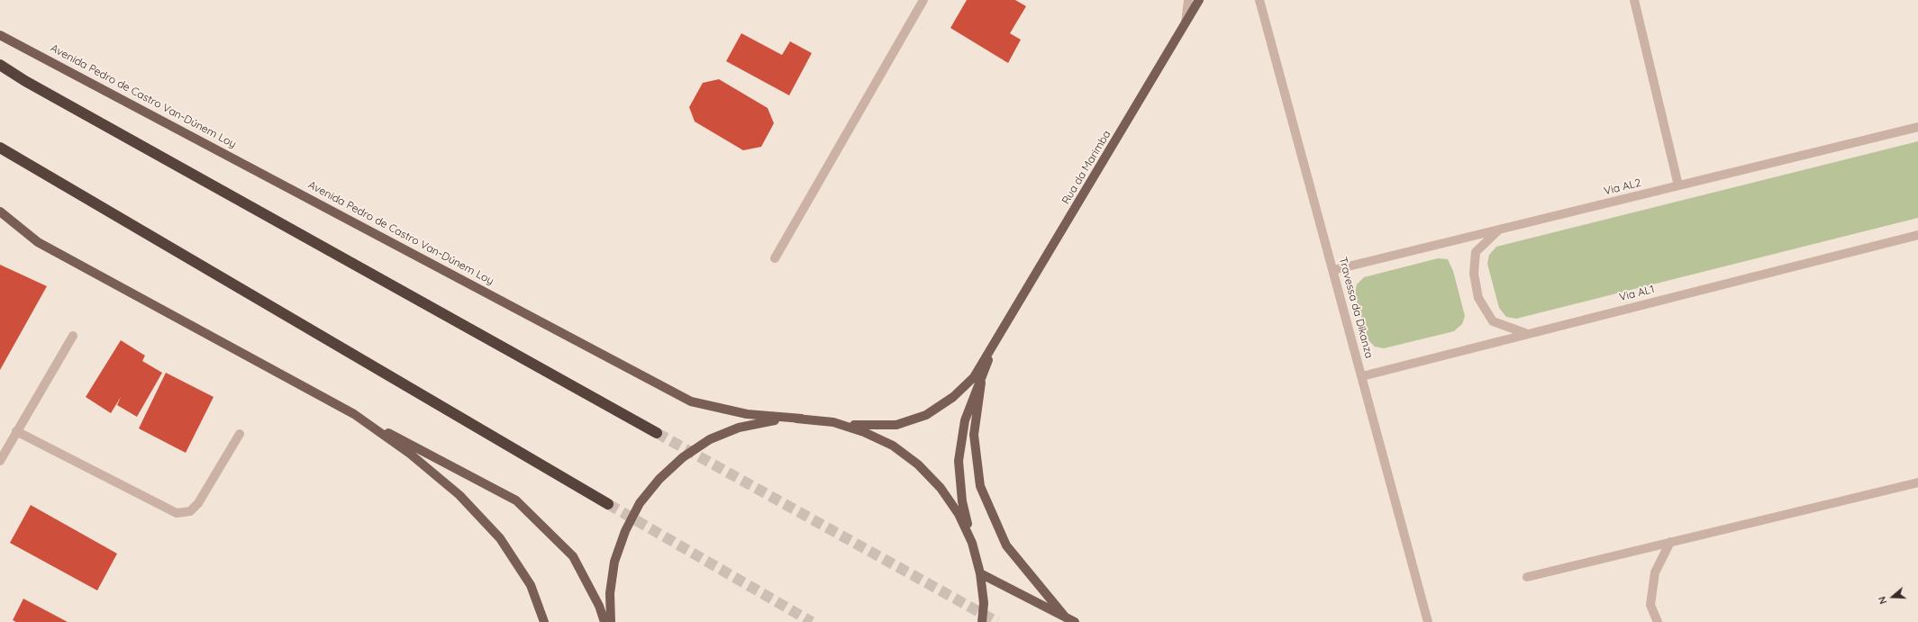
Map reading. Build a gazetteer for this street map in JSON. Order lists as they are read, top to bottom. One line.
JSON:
{"streets":{"main road":["Avenida Pedro de Castro Van-Dúnem Loy","Rua da Marimba"],"street":["Via AL2","Via AL1","Travessa da Dikanza"]},"crossings":[["Via AL2","Travessa da Dikanza"],["Via AL1","Travessa da Dikanza"]],"north":"left"}
